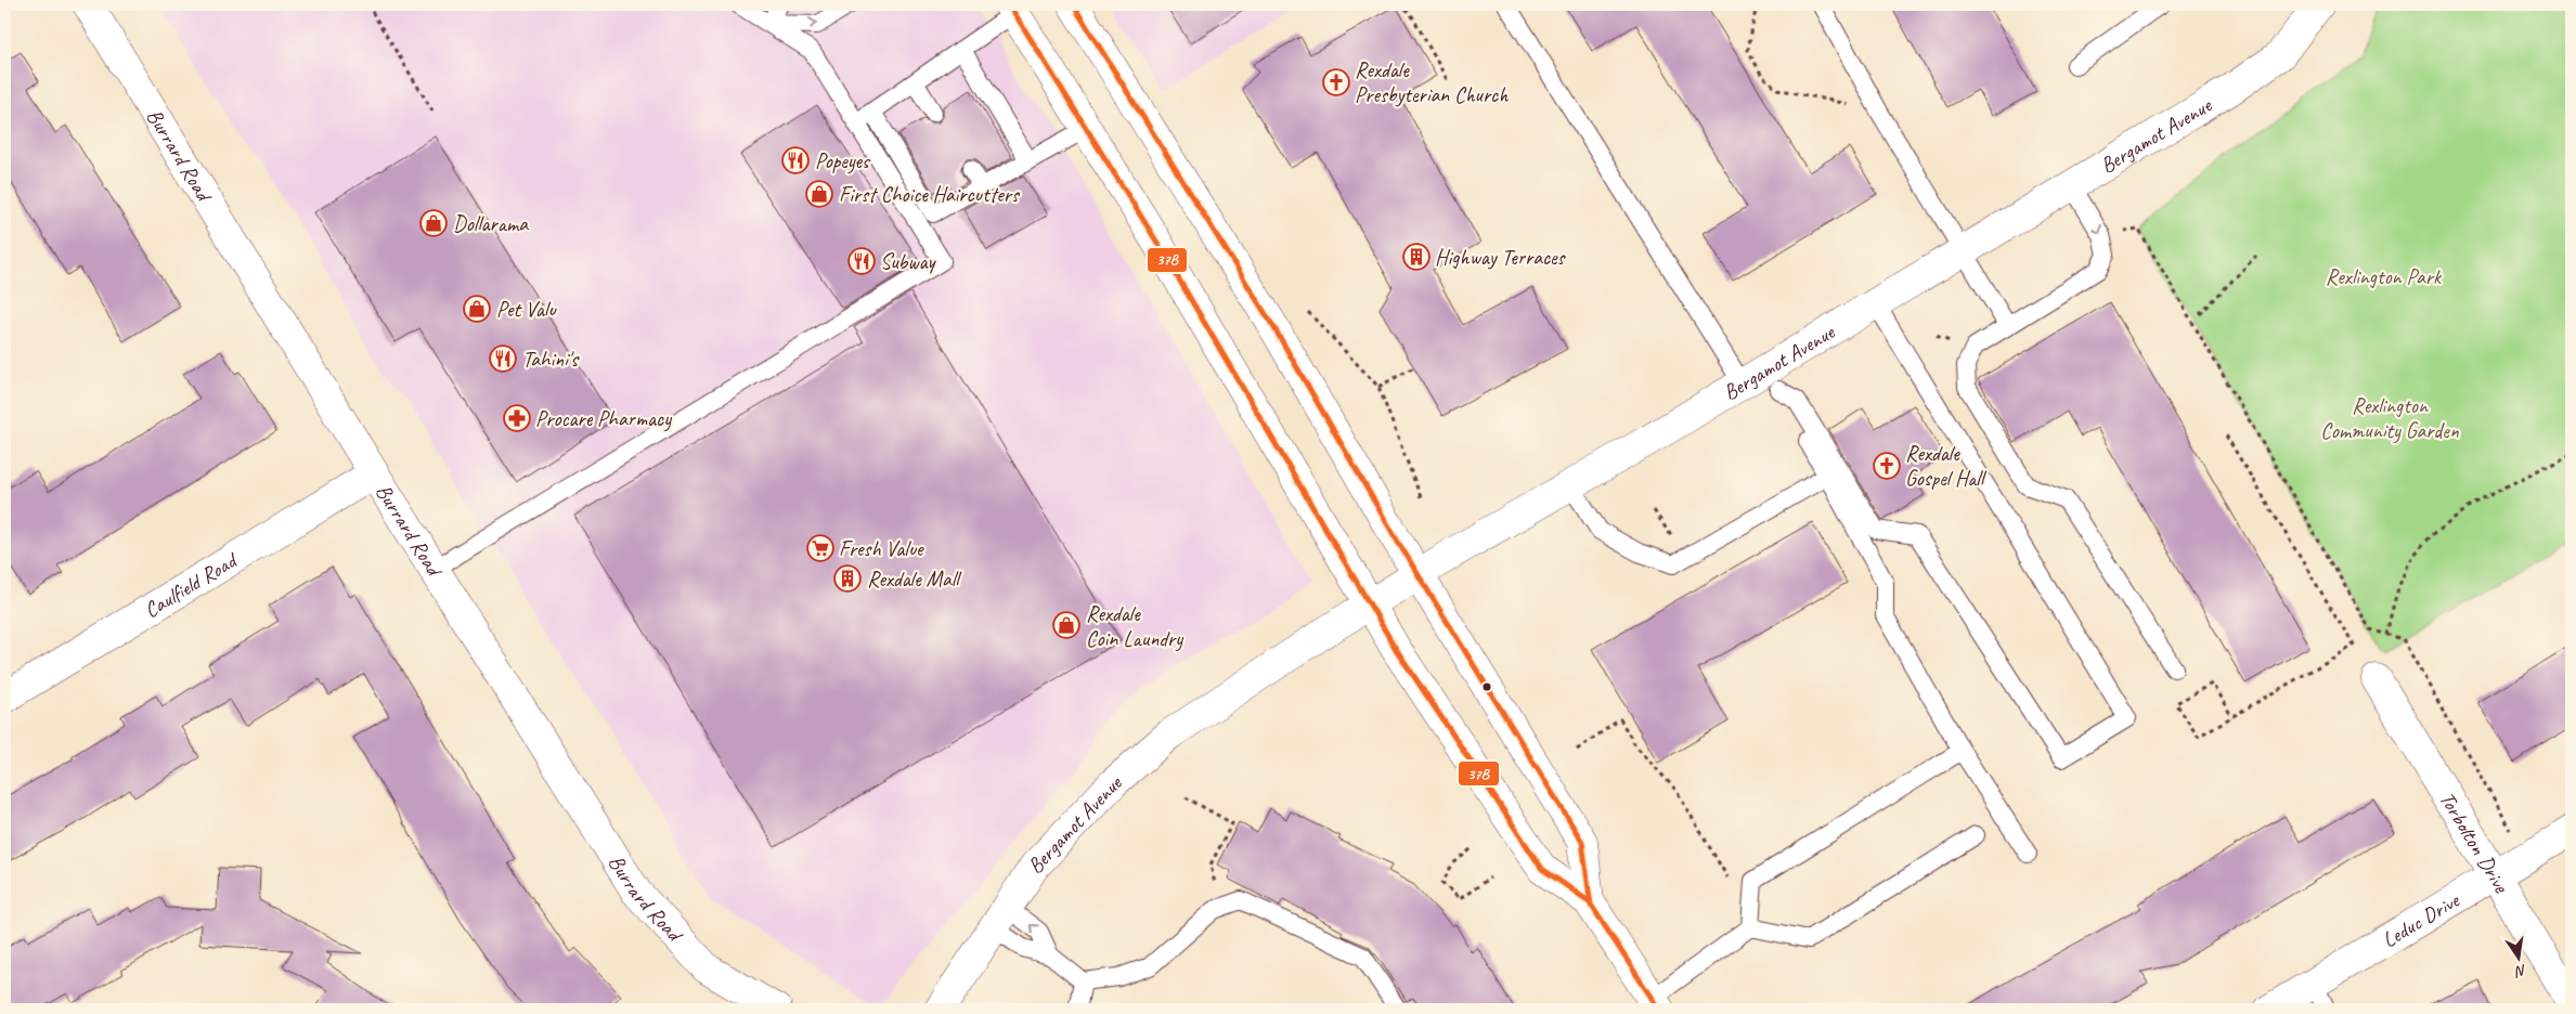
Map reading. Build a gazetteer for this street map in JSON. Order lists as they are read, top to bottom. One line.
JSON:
{"streets":{"street":["Bergamot Avenue","Burrard Road","Caulfield Road","Torbolton Drive","Leduc Drive"]},"crossings":[["Burrard Road","Caulfield Road"],["Torbolton Drive","Leduc Drive"]],"parks":["Rexlington Park","Rexlington Community Garden"],"places":{"church":["Rexdale Presbyterian Church","Rexdale Gospel Hall"],"restaurant":["Popeyes","Subway","Tahini's"],"shop":["First Choice Haircutters","Dollarama","Pet Valu","Rexdale Coin Laundry"],"building":["Highway Terraces","Rexdale Mall"],"pharmacy":["Procare Pharmacy"],"supermarket":["Fresh Value"]},"lines":["transit line 37B"],"north":"bottom"}
